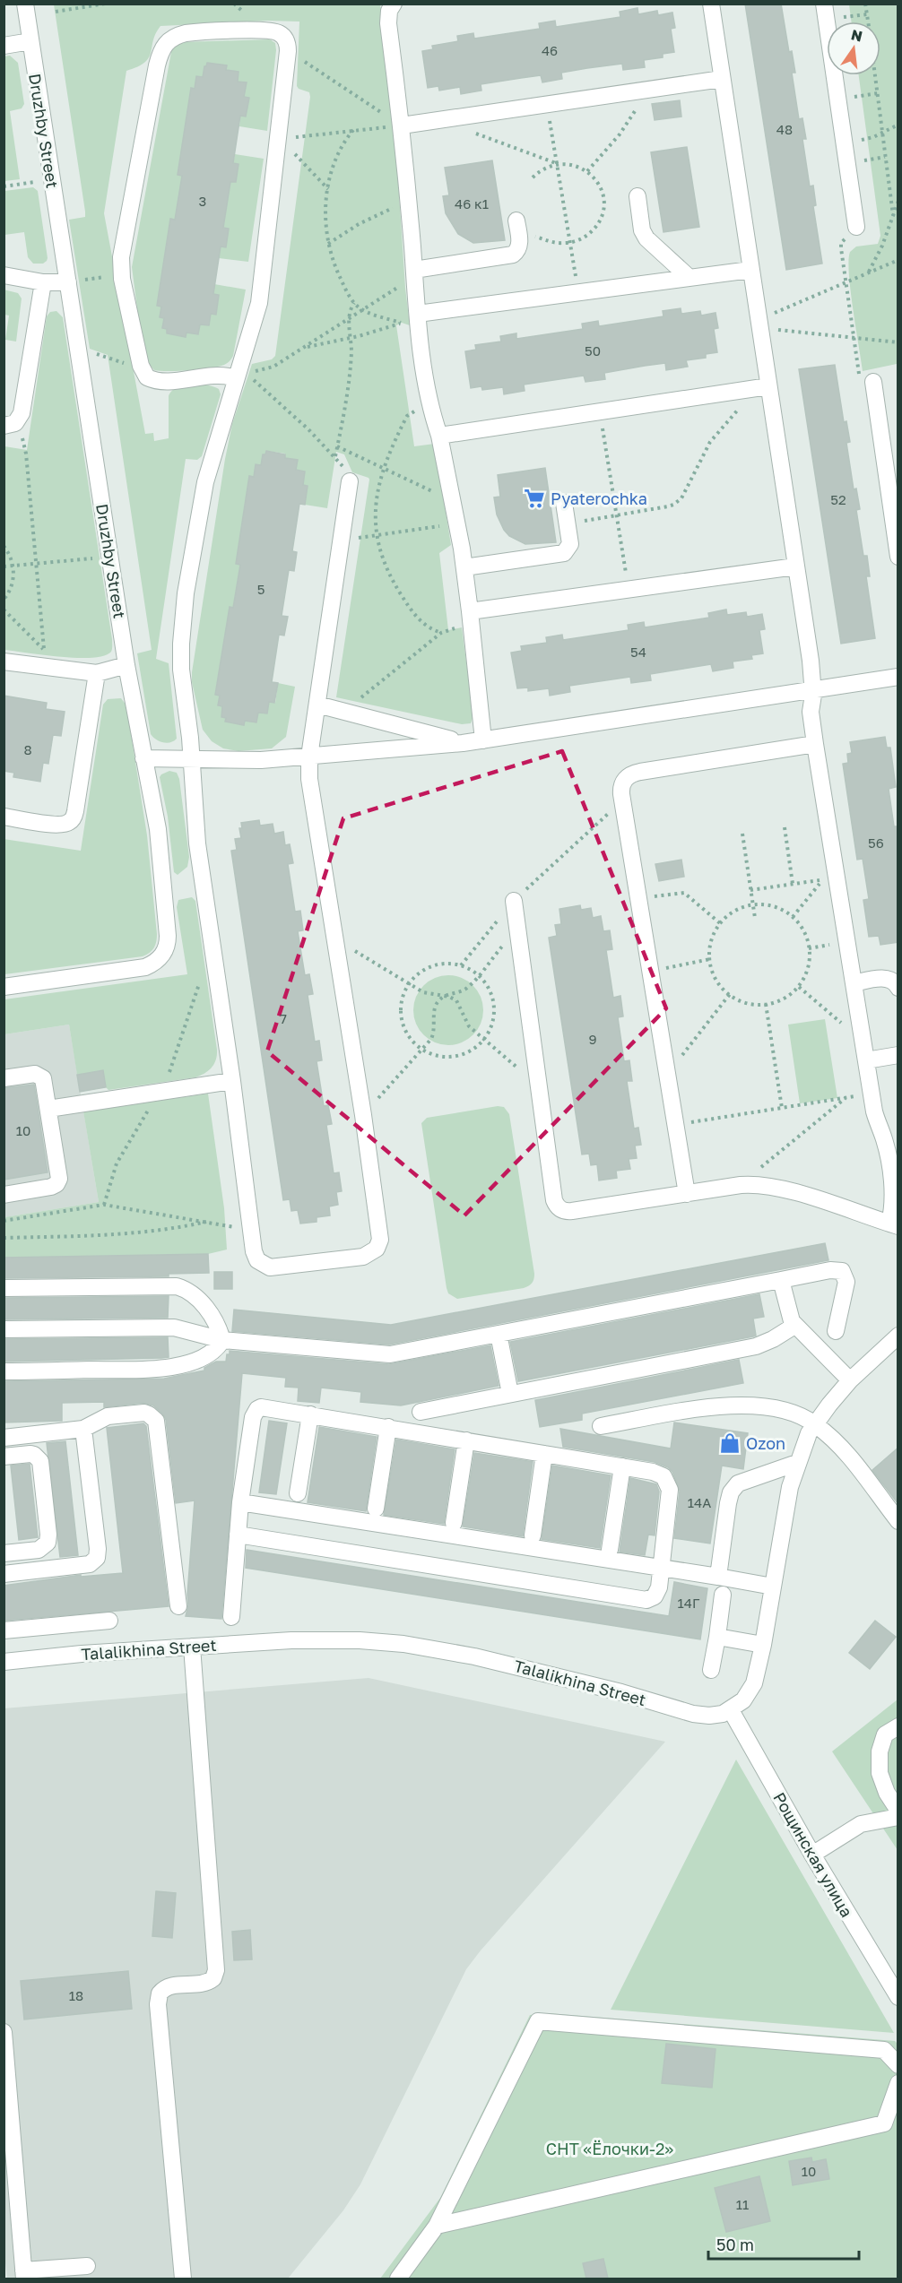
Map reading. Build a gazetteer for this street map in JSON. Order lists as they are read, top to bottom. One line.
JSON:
{"streets":{"street":["Druzhby Street","Talalikhina Street","Рощинская улица"]},"crossings":[["Talalikhina Street","Рощинская улица"]],"parks":["СНТ «Ёлочки-2»"],"places":{"supermarket":["Pyaterochka"],"shop":["Ozon"]},"house_numbers":["46","48","3","46 к1","50","52","5","54","8","56","7","9","10","14А","14Г","18","10","11"],"scale_bar":"50 m","north":"top"}
